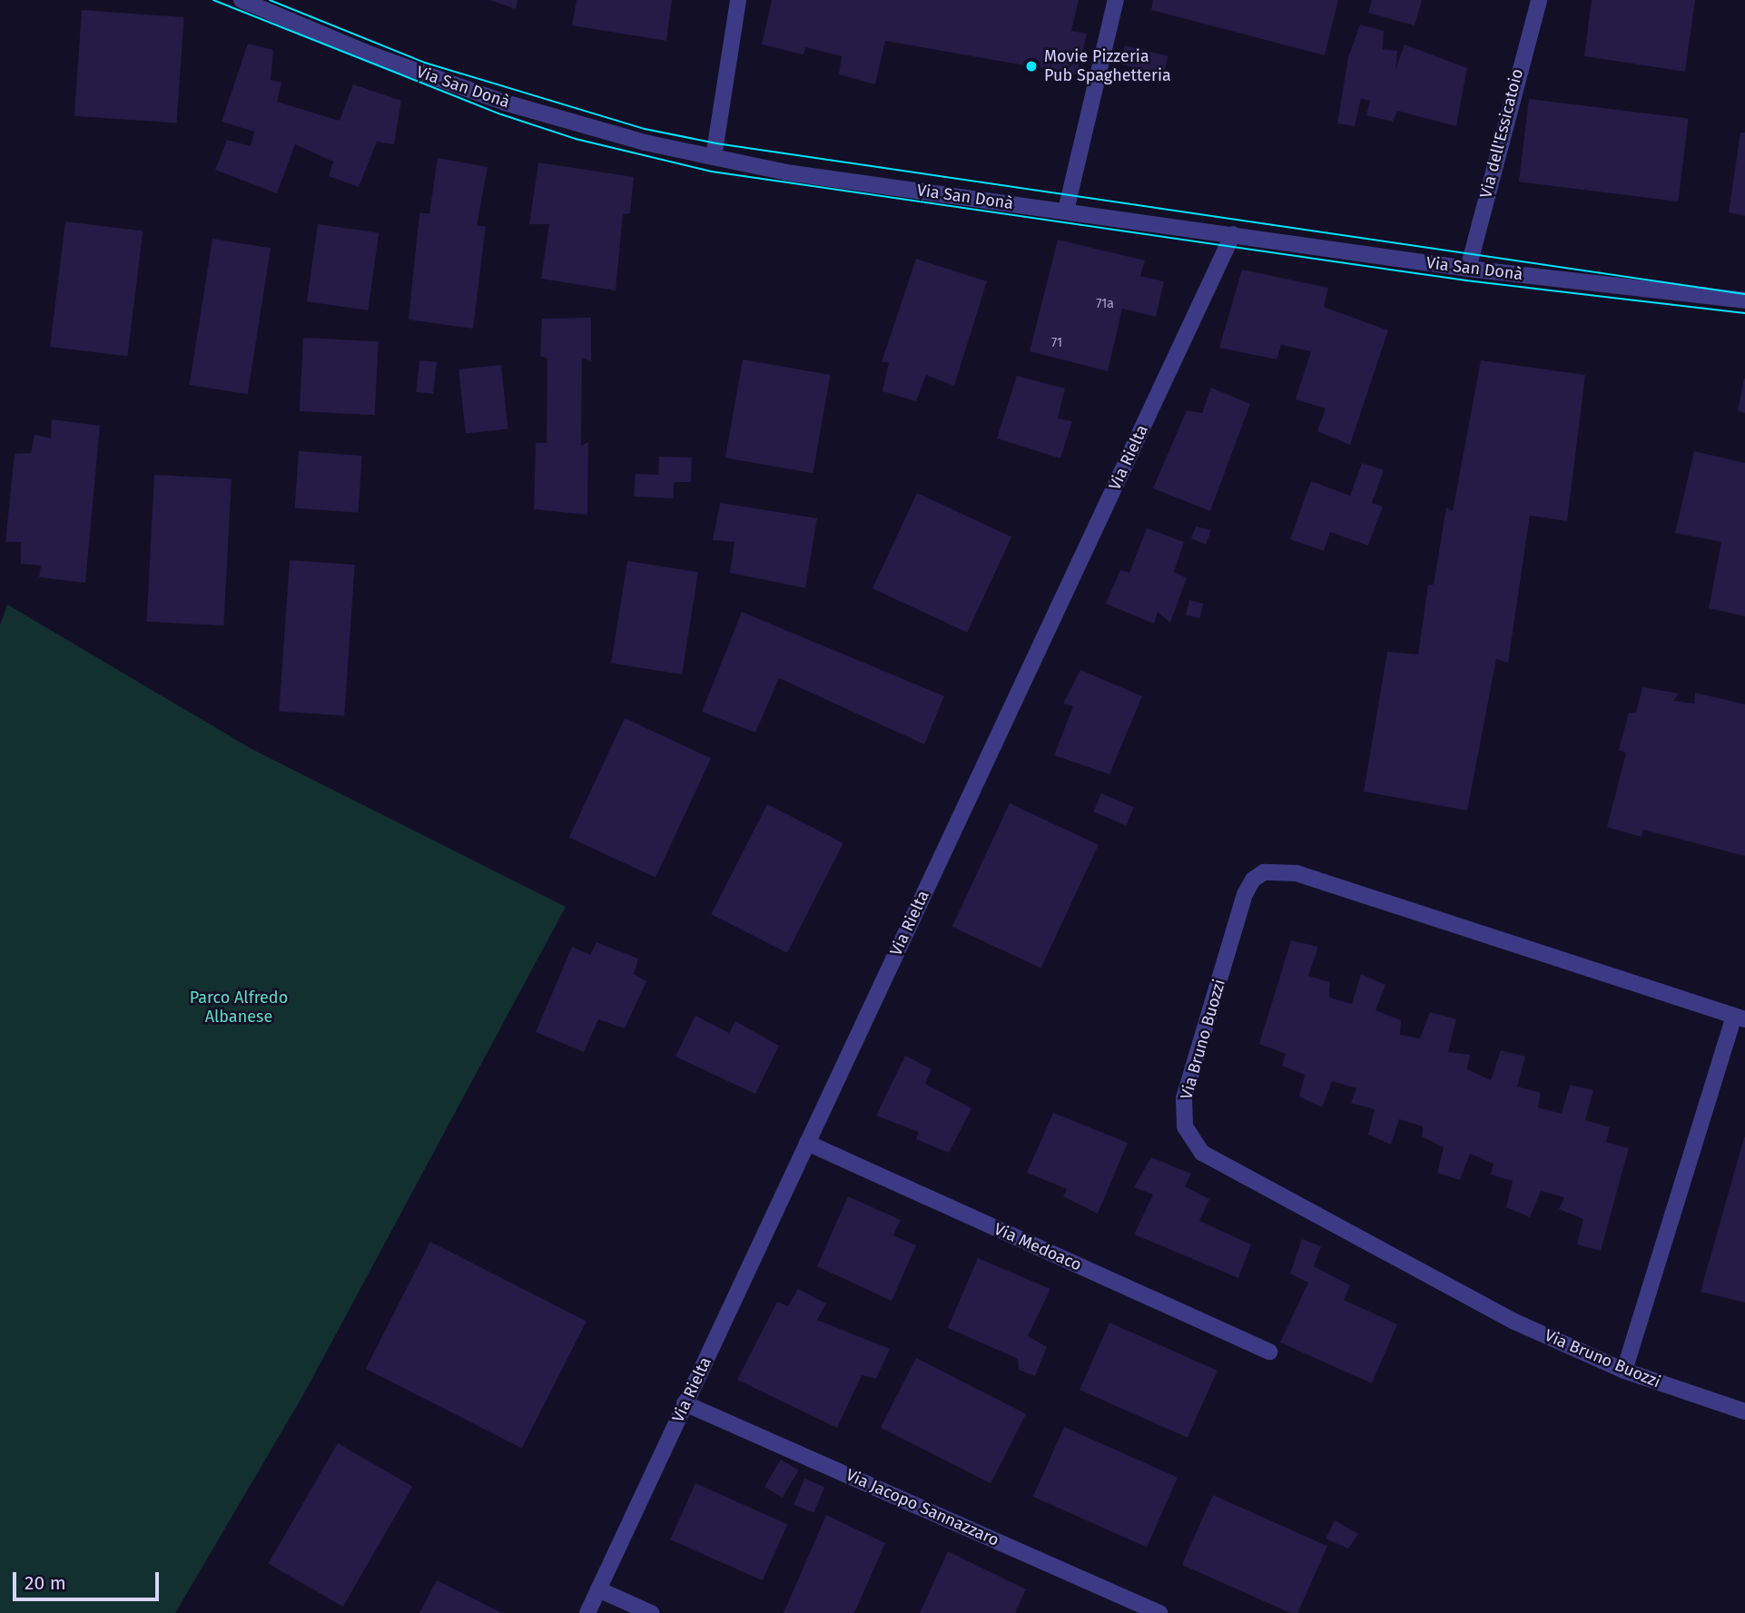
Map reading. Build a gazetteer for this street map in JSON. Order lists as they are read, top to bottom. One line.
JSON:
{"streets":{"street":["Via San Donà","Via dell'Essicatoio","Via Rielta","Via Bruno Buozzi","Via Medoaco","Via Jacopo Sannazzaro"]},"crossings":[["Via San Donà","Via dell'Essicatoio"],["Via San Donà","Via Rielta"],["Via Rielta","Via Medoaco"],["Via Rielta","Via Jacopo Sannazzaro"]],"parks":["Parco Alfredo Albanese"],"places":["Movie Pizzeria Pub Spaghetteria"],"house_numbers":["71a","71"],"scale_bar":"20 m"}
